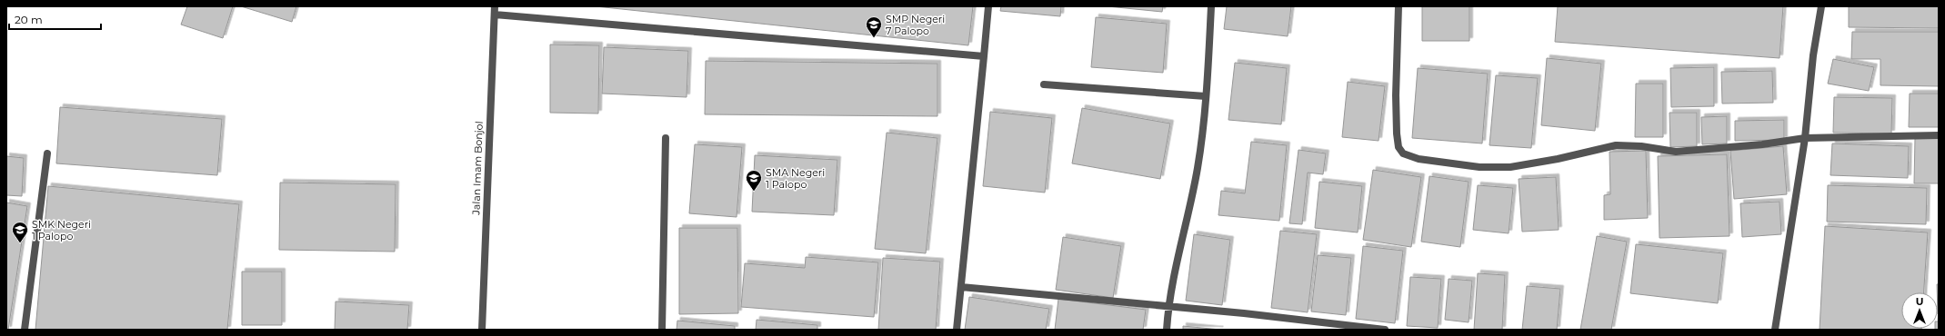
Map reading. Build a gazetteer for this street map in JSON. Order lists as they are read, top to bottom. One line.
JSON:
{"streets":{"street":["Jalan Imam Bonjol"]},"places":{"school or university":["SMP Negeri 7 Palopo","SMA Negeri 1 Palopo","SMK Negeri 1 Palopo"]},"scale_bar":"20 m","north":"top"}
